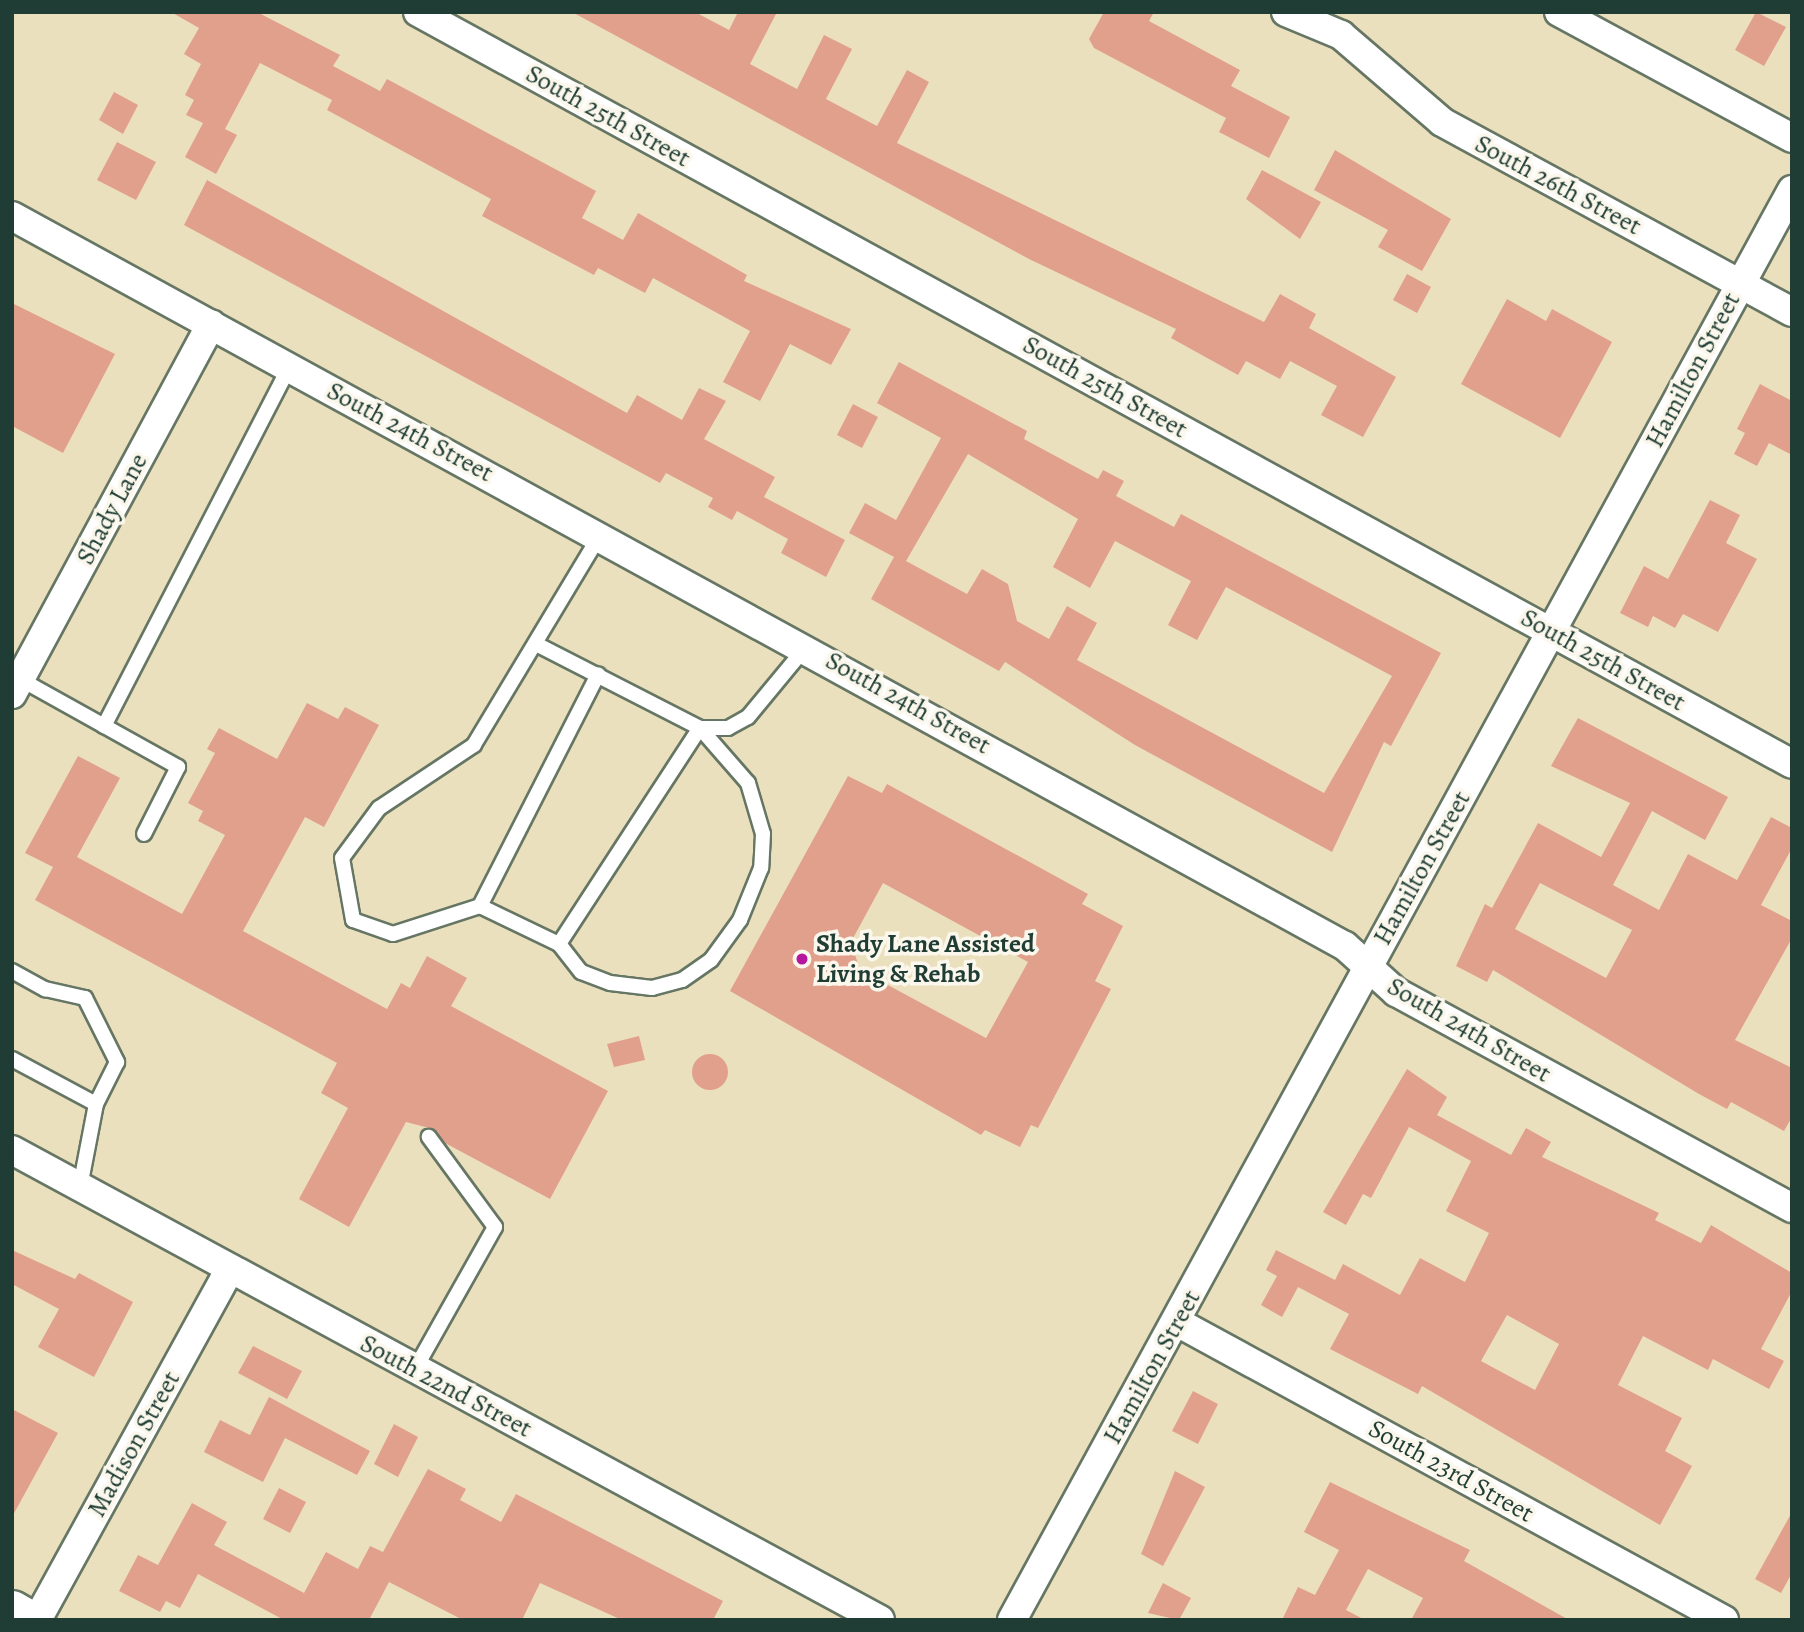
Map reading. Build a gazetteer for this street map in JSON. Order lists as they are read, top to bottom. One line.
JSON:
{"streets":{"street":["South 25th Street","South 26th Street","Hamilton Street","South 24th Street","Shady Lane","South 22nd Street","Madison Street","South 23rd Street"]},"crossings":[["South 25th Street","Hamilton Street"],["South 26th Street","Hamilton Street"],["Hamilton Street","South 24th Street"],["Hamilton Street","South 23rd Street"],["South 24th Street","Shady Lane"],["South 22nd Street","Madison Street"]],"places":["Shady Lane Assisted Living & Rehab"]}
